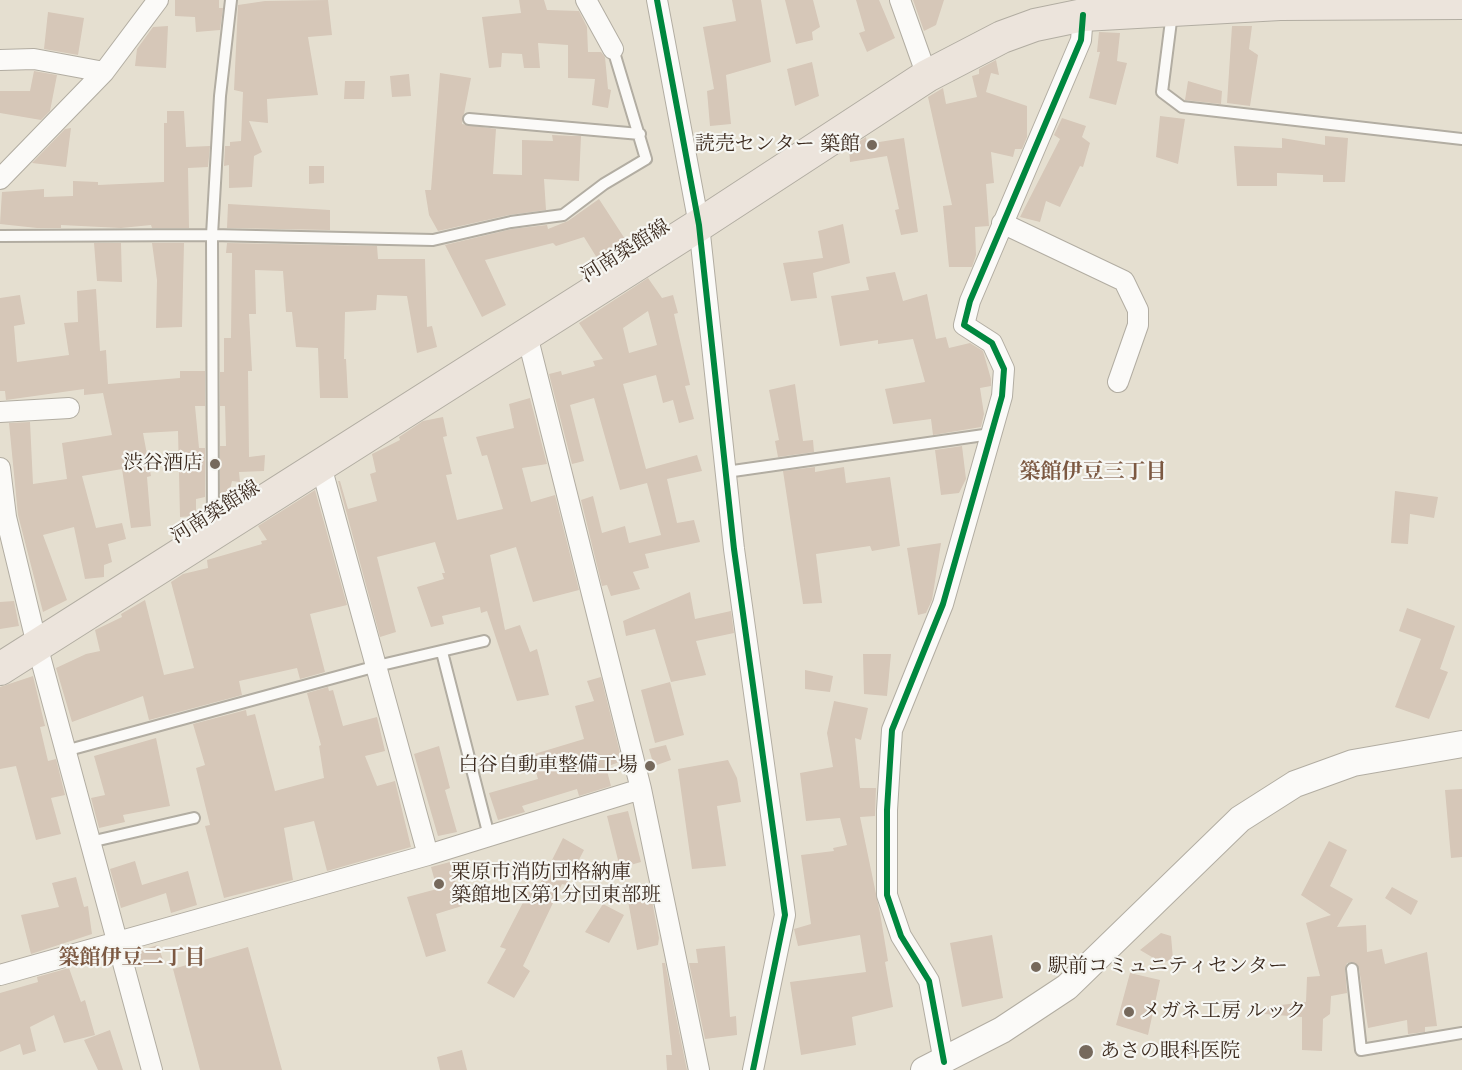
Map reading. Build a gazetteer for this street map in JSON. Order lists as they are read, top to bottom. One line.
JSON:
{"streets":{"main road":["河南築館線"]},"districts":["築館伊豆三丁目","築館伊豆二丁目"],"places":["読売センター 築館","渋谷酒店","白谷自動車整備工場","栗原市消防団格納庫 築館地区第1分団東部班","駅前コミュニティセンター","メガネ工房 ルック","あさの眼科医院"]}
